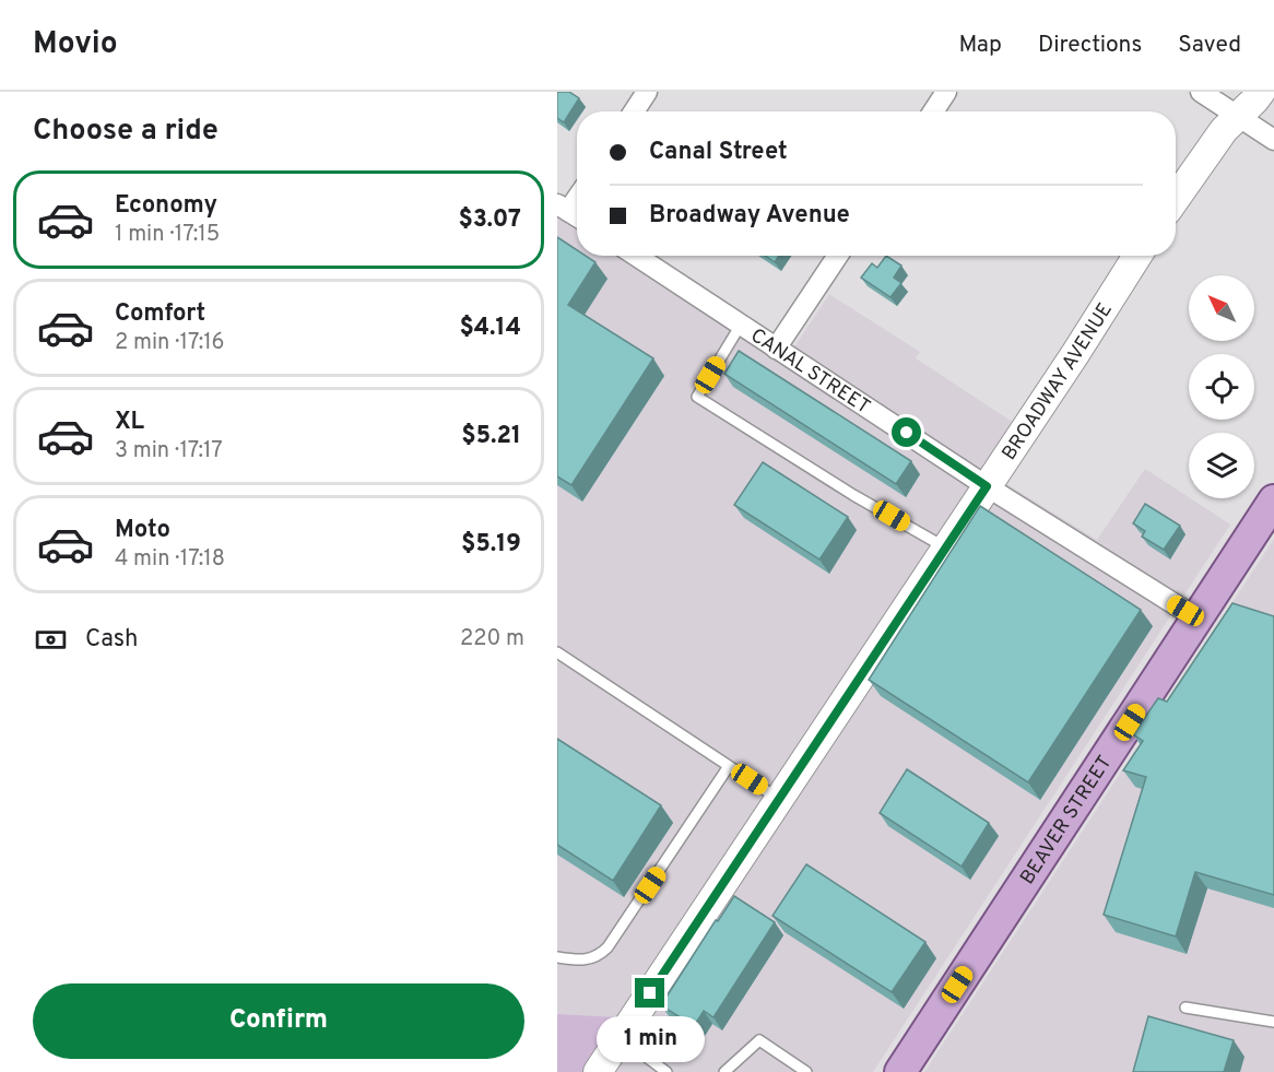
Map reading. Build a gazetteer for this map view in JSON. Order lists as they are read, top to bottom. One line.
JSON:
{"streets":{"main road":["BEAVER STREET"],"street":["CANAL STREET","BROADWAY AVENUE"]},"crossings":[["CANAL STREET","BROADWAY AVENUE"],["CANAL STREET","BEAVER STREET"]],"north":"top left","page":{"header":"Movio","nav":["Map","Directions","Saved"],"heading":"Choose a ride","banner":["Canal Street","Broadway Avenue"],"list":[{"name":"Economy","note":"1 min · 17:15","value":"$3.07"},{"name":"Comfort","note":"2 min · 17:16","value":"$4.14"},{"name":"XL","note":"3 min · 17:17","value":"$5.21"},{"name":"Moto","note":"4 min · 17:18","value":"$5.19"}],"pay":["Cash","220 m"],"buttons":"Confirm","bubble":"1 min"}}
